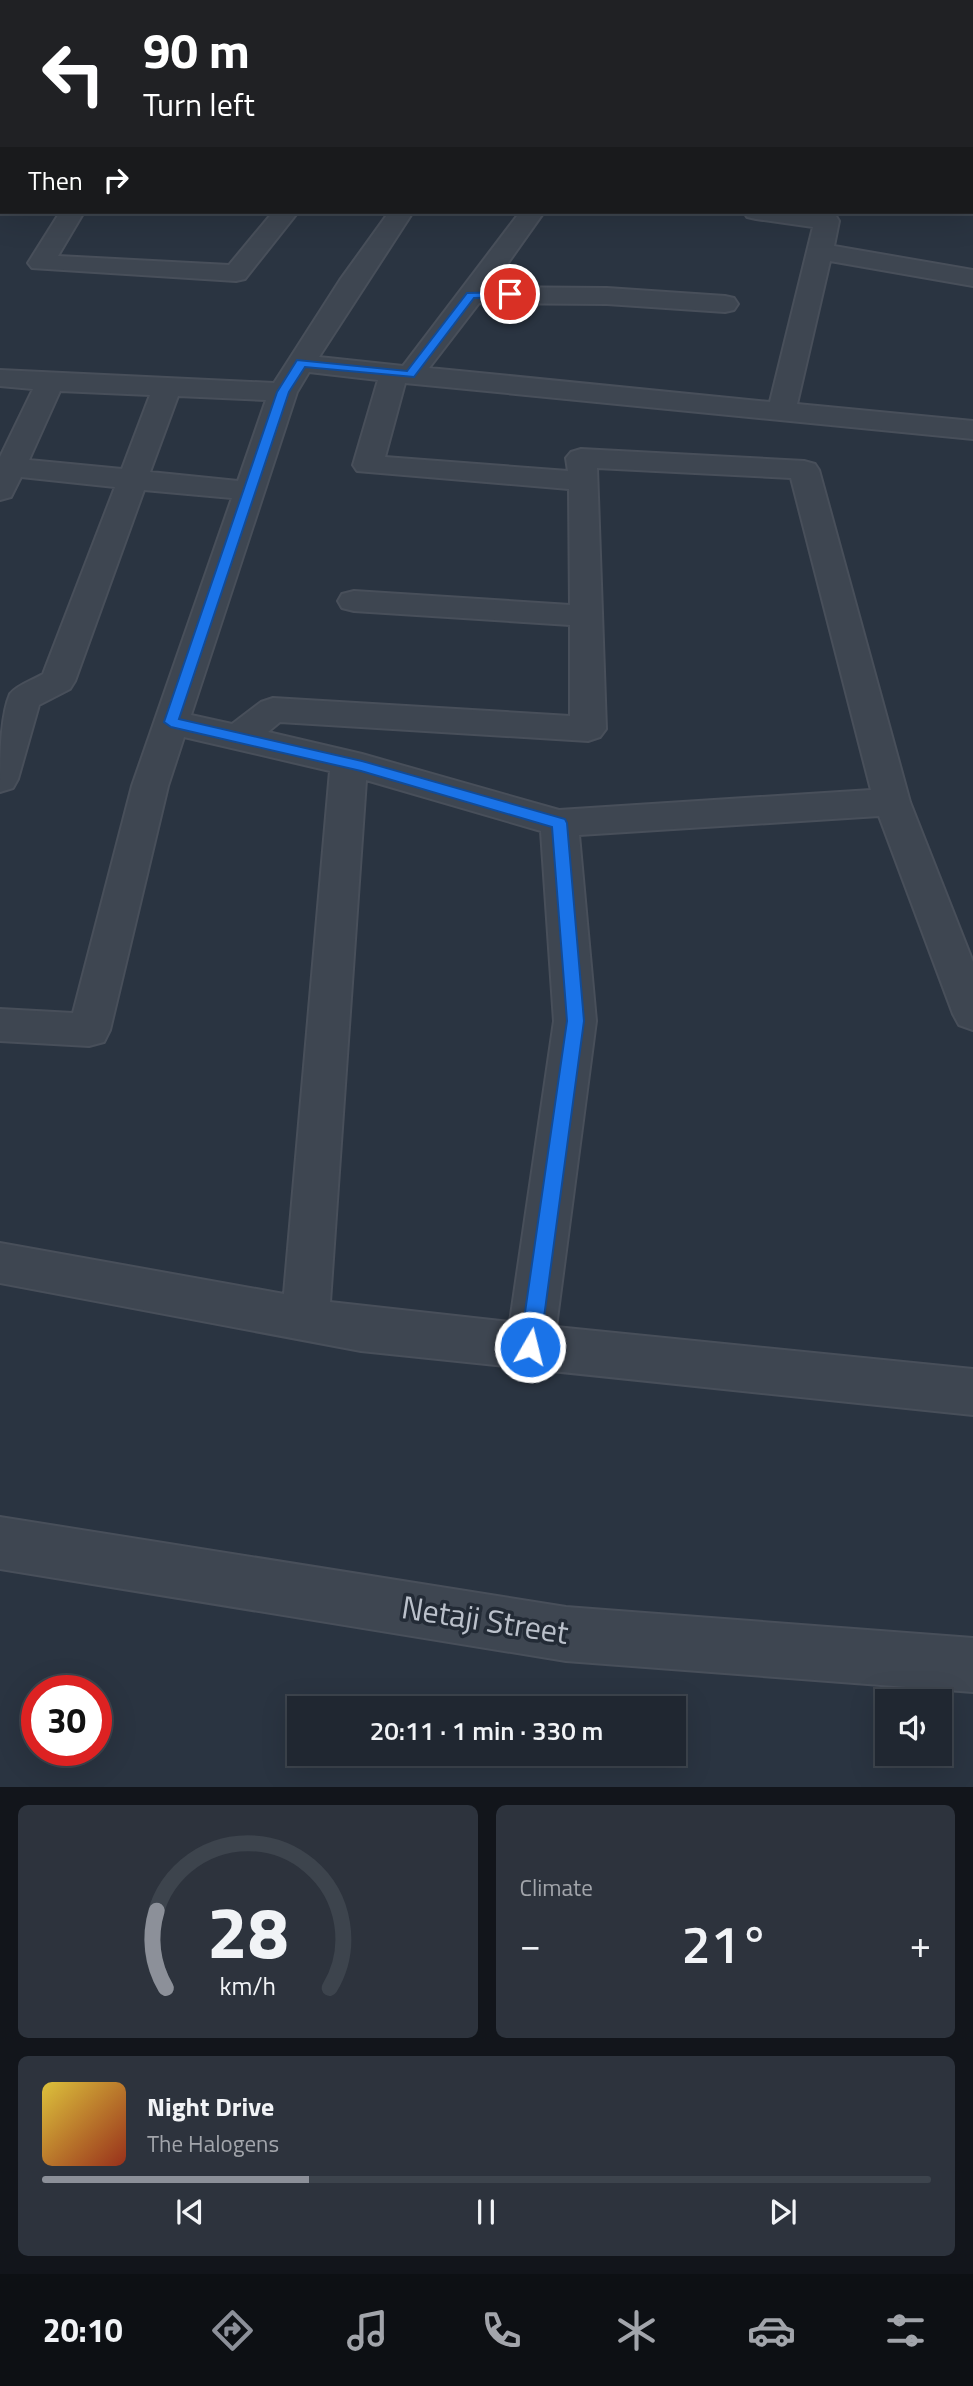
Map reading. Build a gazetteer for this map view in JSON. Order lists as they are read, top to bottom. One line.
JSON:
{"streets":{"street":["Netaji Street"]},"page":{"turn":["90 m","Turn left"],"then":"Then","limit":"30","trip":"20:11 · 1 min · 330 m","tile":"Climate","heat":["−","21°","+"],"song":["Night Drive","The Halogens"],"tabs":"20:10","gauge":["28","km/h"]}}
